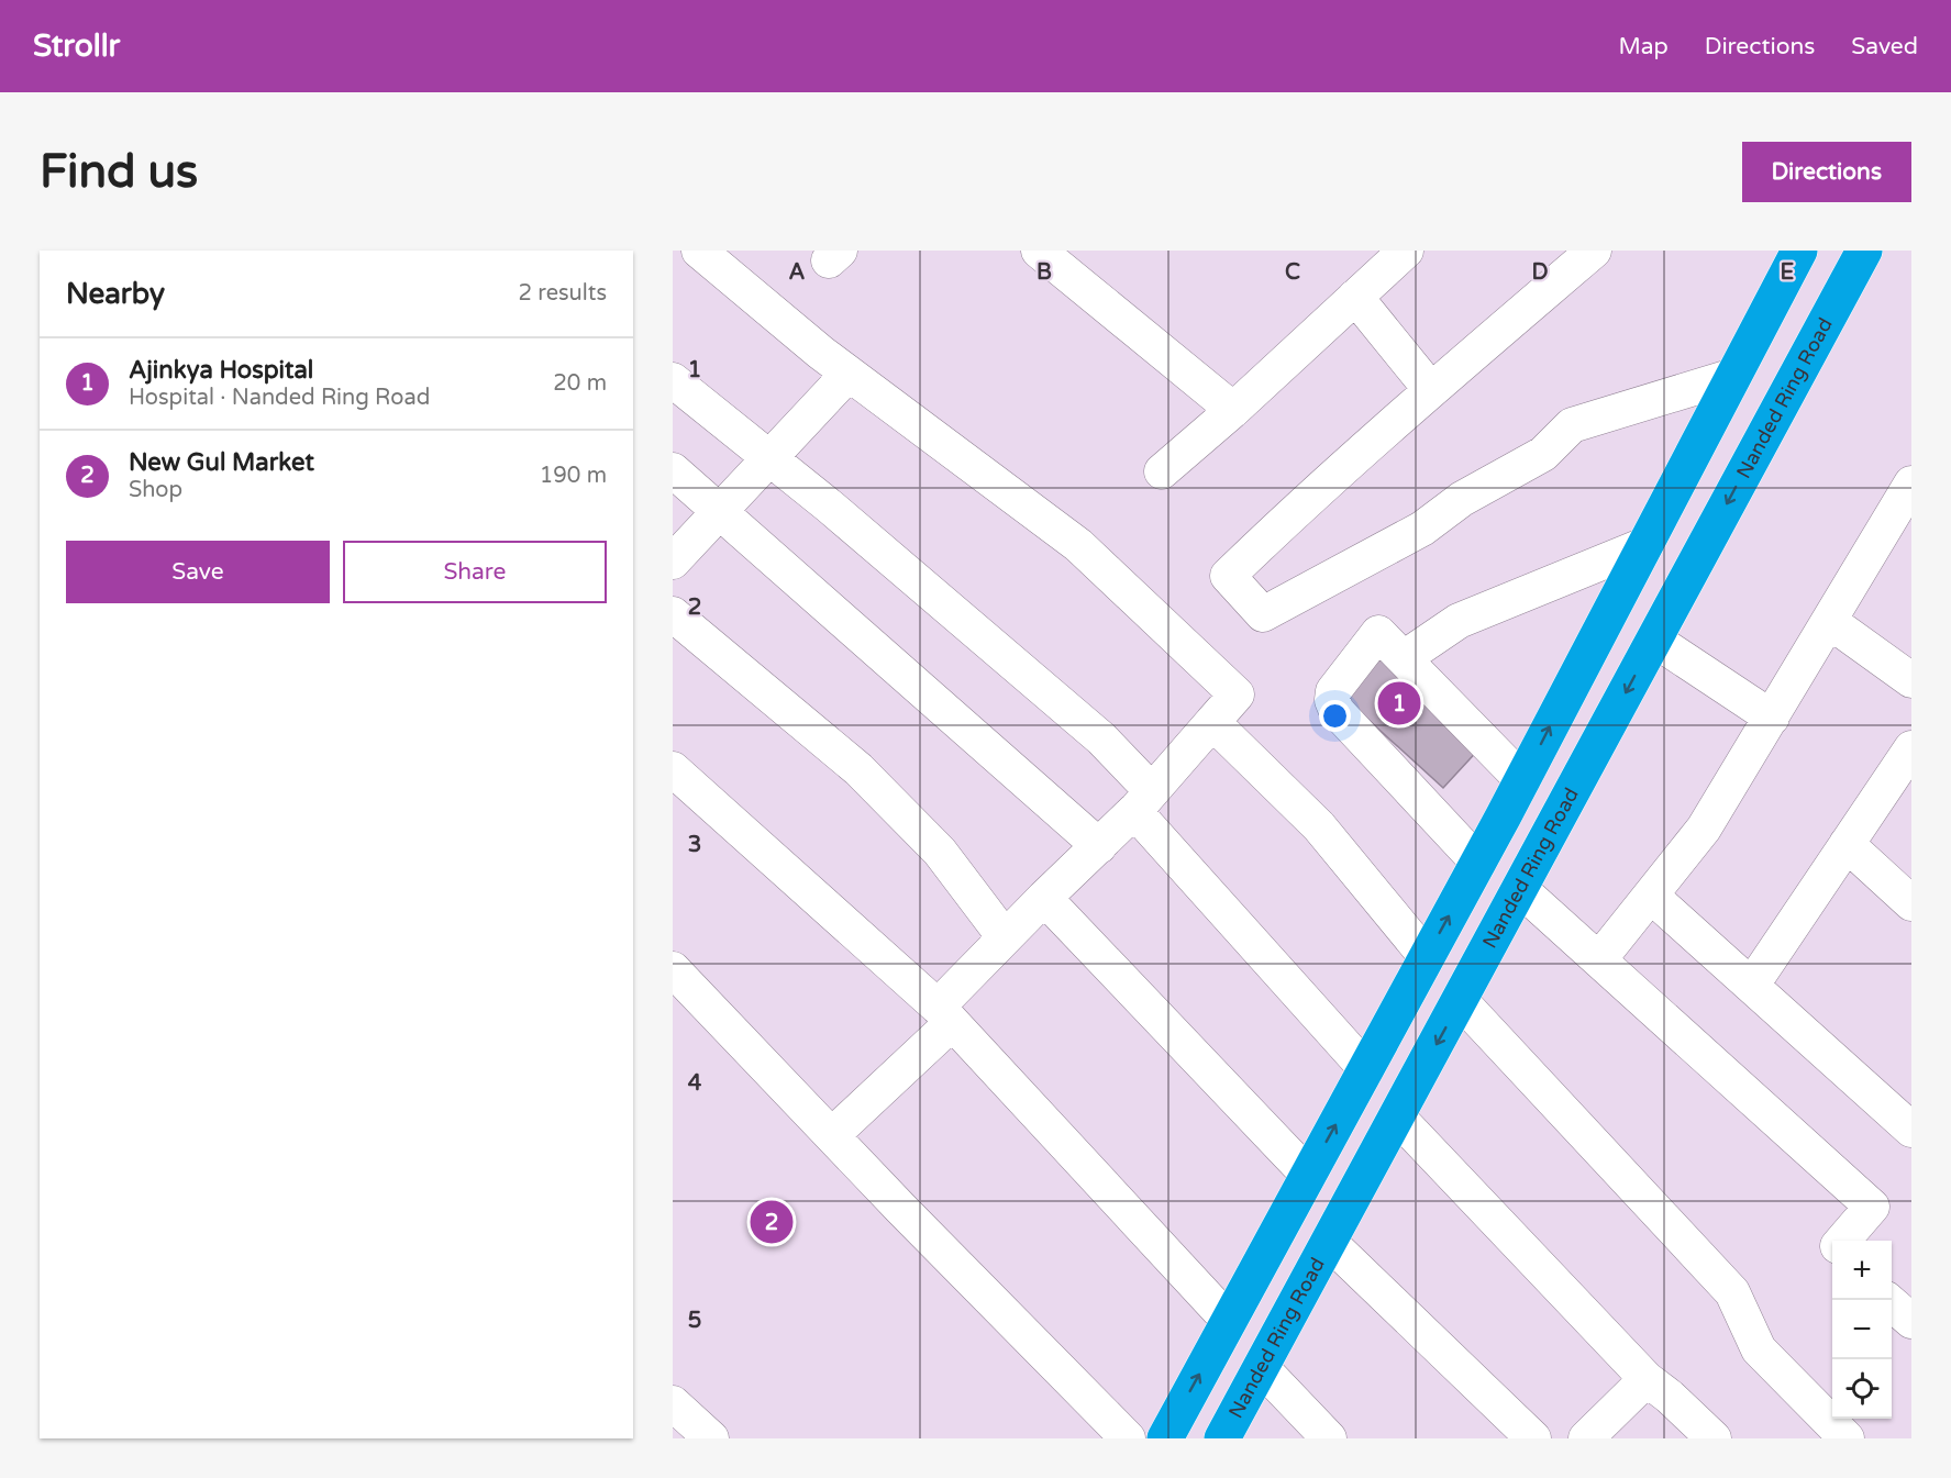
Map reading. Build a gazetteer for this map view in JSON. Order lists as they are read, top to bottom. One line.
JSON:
{"streets":{"highway":["Nanded Ring Road"]},"page":{"header":"Strollr","nav":["Map","Directions","Saved"],"buttons":["Directions",["Save","Share"]],"title":"Find us","heading":["Nearby","2 results"],"list":[{"mark":"1","name":"Ajinkya Hospital","note":"Hospital · Nanded Ring Road","value":"20 m"},{"mark":"2","name":"New Gul Market","note":"Shop","value":"190 m"}],"pins":["1","2"],"map_buttons":["+","−"]},"grid":{"columns":["A","B","C","D","E"],"rows":["1","2","3","4","5"]}}
